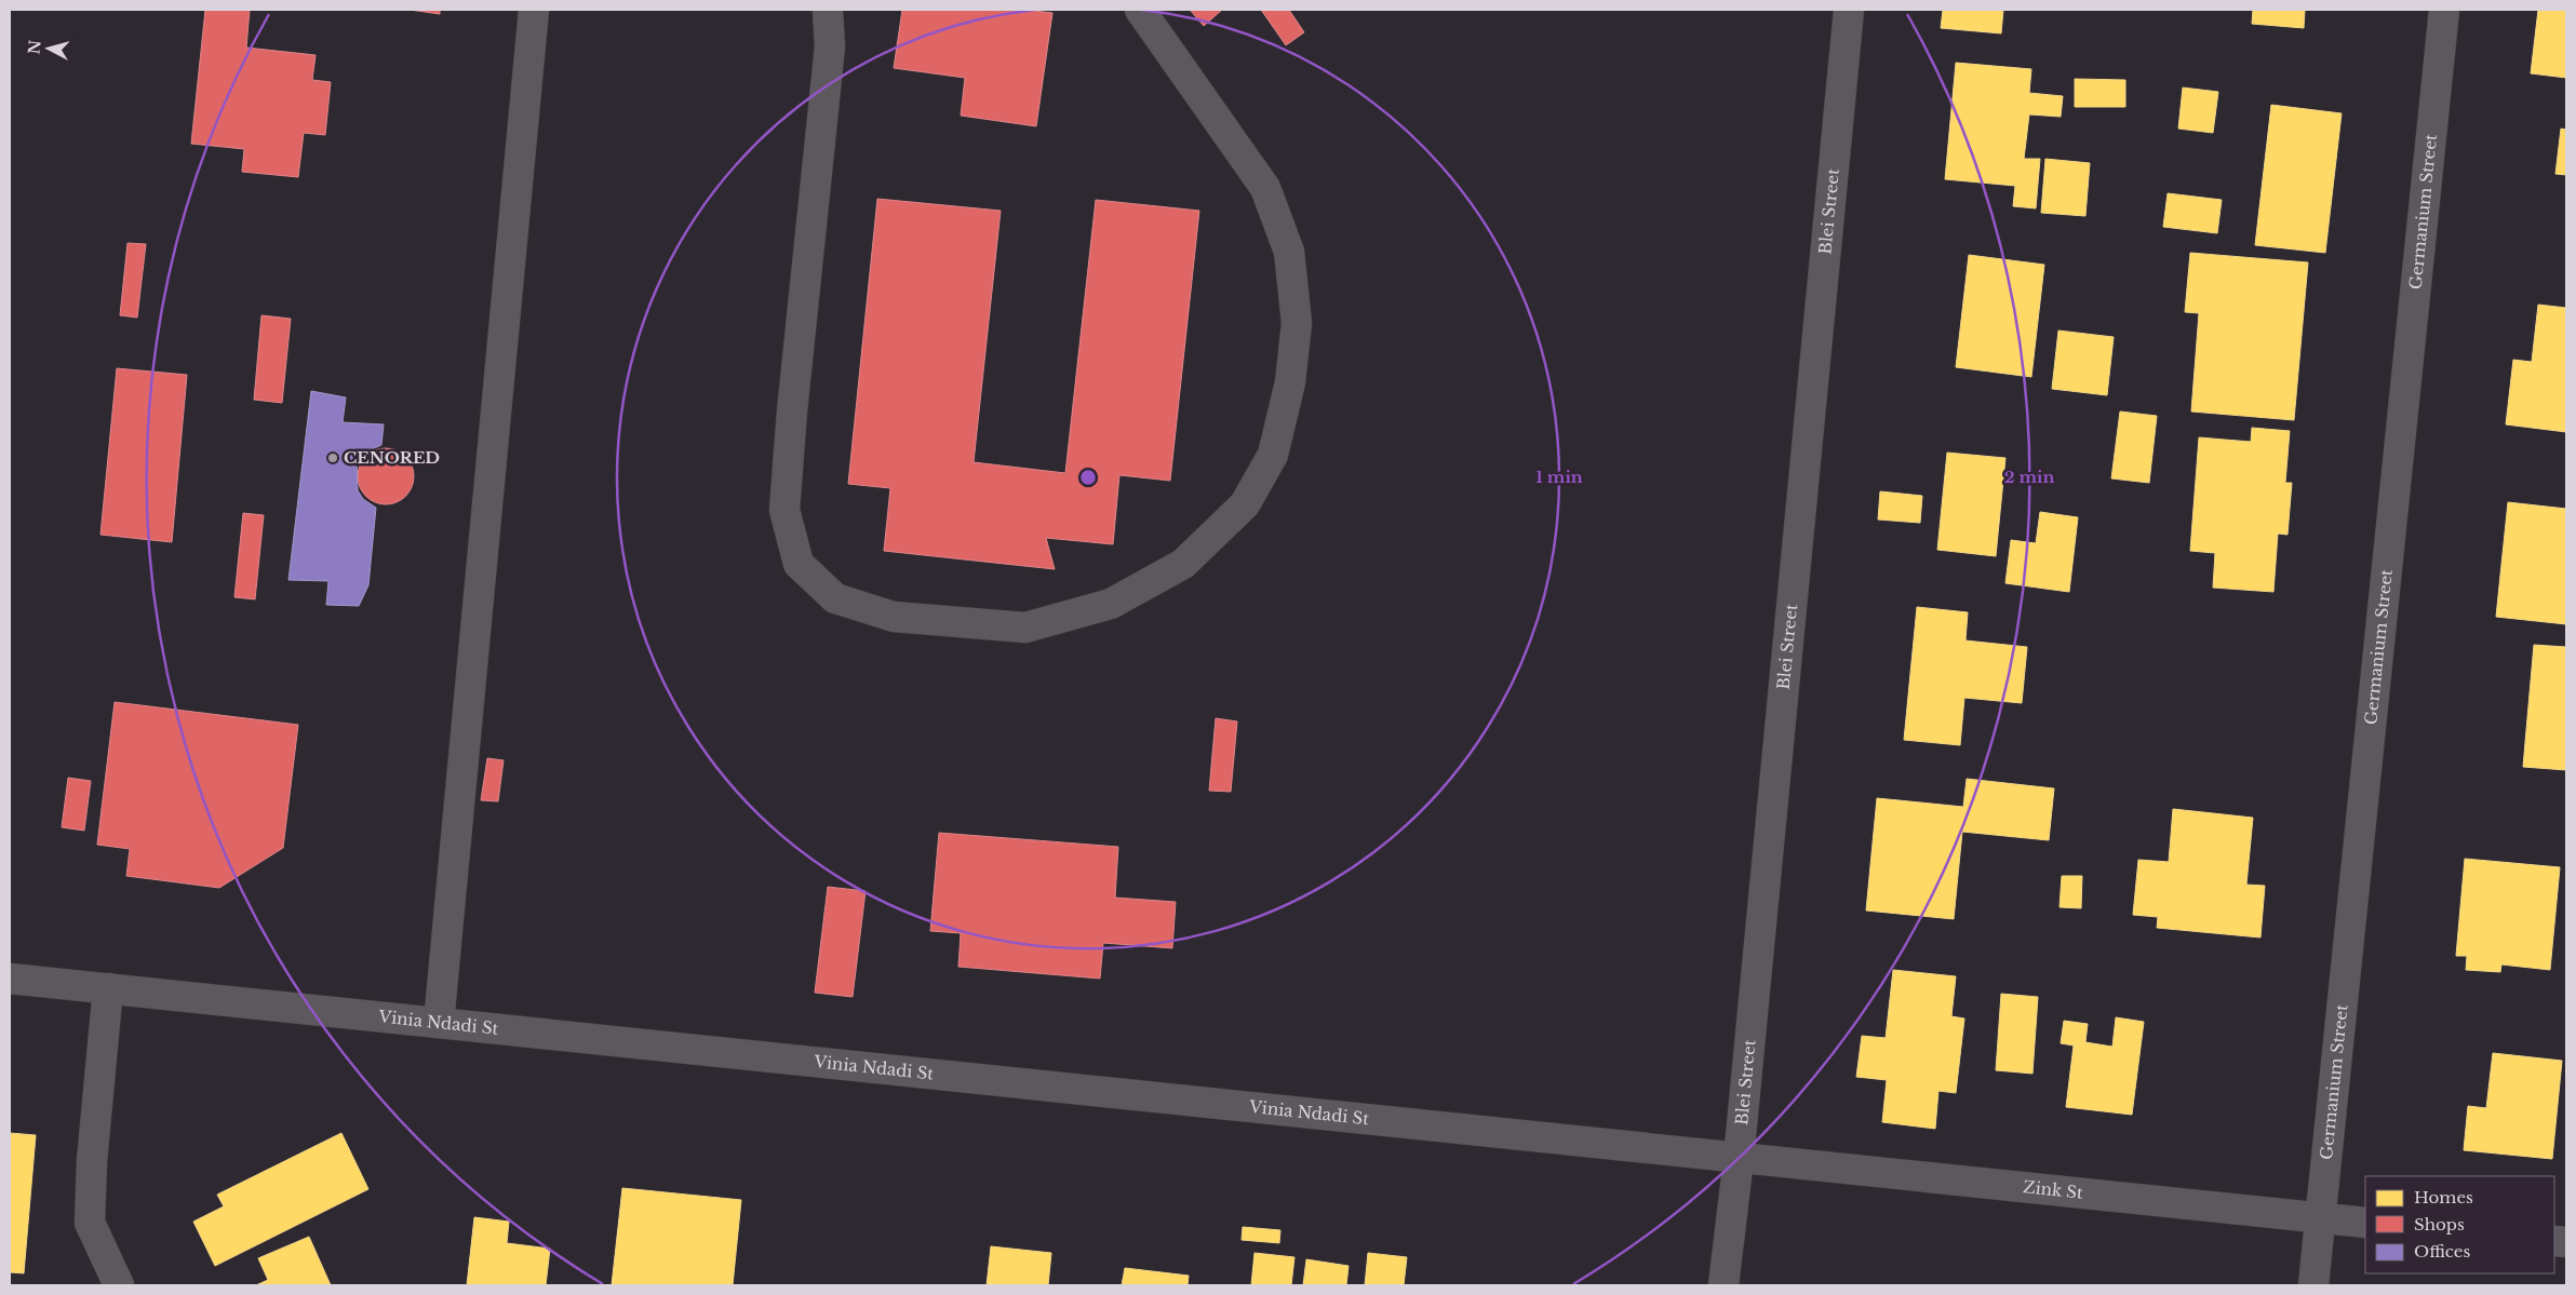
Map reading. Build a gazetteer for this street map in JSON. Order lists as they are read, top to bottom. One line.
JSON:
{"streets":{"street":["Blei Street","Germanium Street","Vinia Ndadi St","Zink St"]},"crossings":[["Blei Street","Vinia Ndadi St"],["Blei Street","Zink St"],["Germanium Street","Zink St"],["Vinia Ndadi St","Zink St"]],"places":["CENORED"],"legend":["Homes","Shops","Offices"],"north":"left","rings":["1 min","2 min"]}
